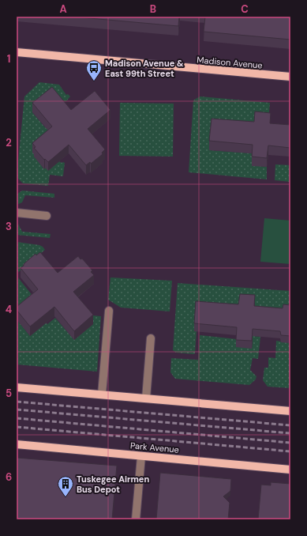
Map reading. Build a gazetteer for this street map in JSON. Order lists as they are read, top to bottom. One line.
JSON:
{"streets":{"main road":["Madison Avenue","Park Avenue"]},"places":{"bus stop":["Madison Avenue & East 99th Street"],"building":["Tuskegee Airmen Bus Depot"]},"grid":{"columns":["A","B","C"],"rows":["1","2","3","4","5","6"]}}
